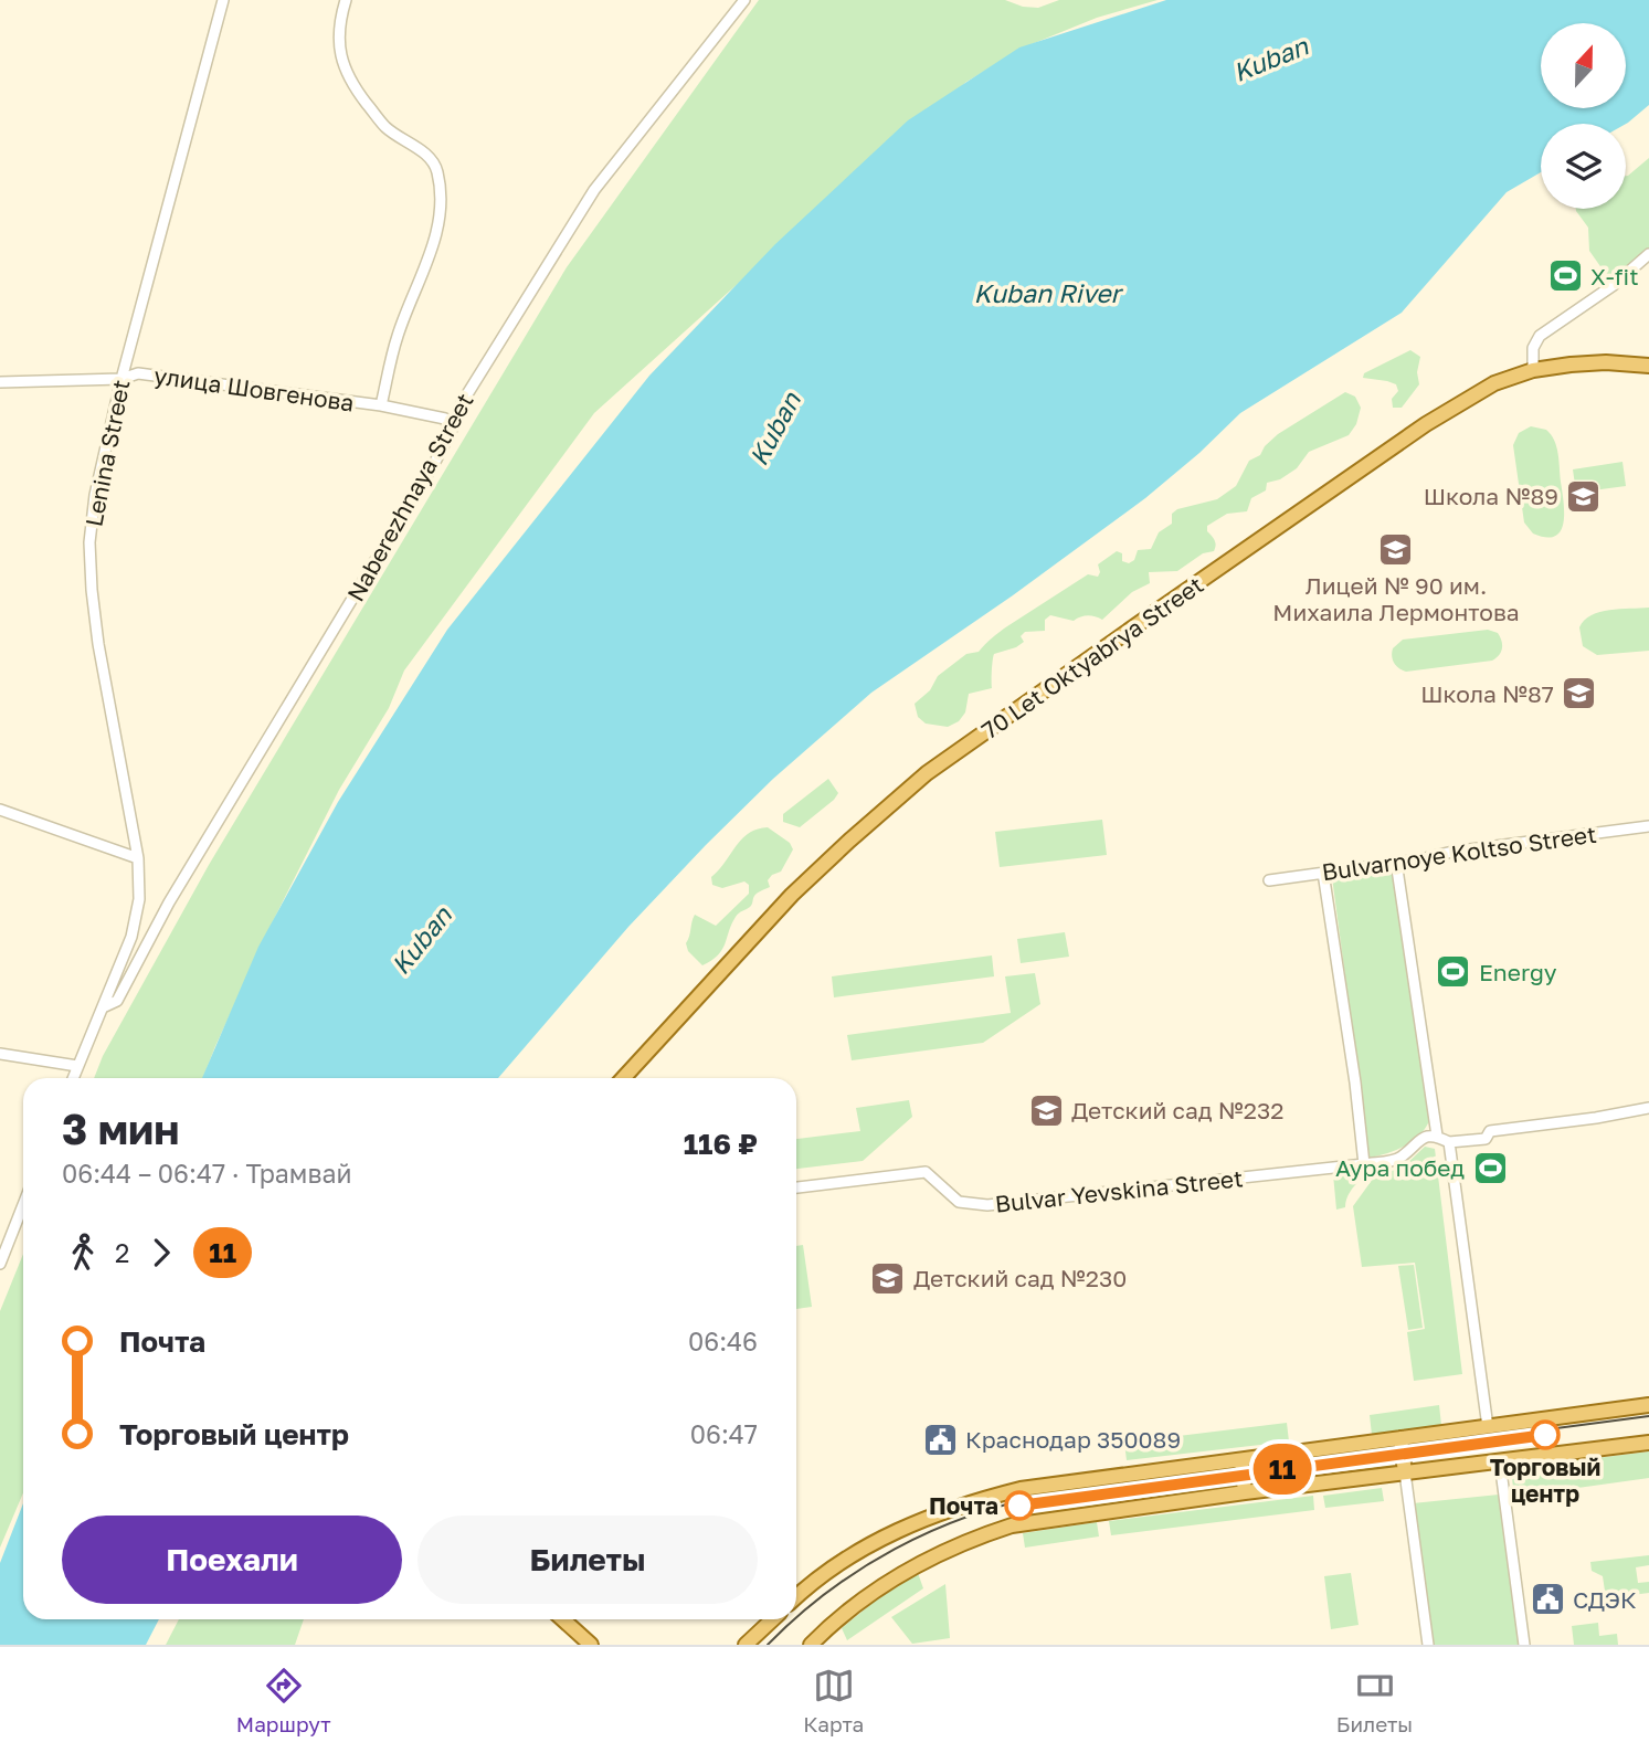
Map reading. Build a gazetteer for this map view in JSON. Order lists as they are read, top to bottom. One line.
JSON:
{"streets":{"main road":["70 Let Oktyabrya Street"],"street":["улица Шовгенова","Lenina Street","Naberezhnaya Street","Bulvarnoye Koltso Street","Bulvar Yevskina Street"]},"crossings":[["улица Шовгенова","Lenina Street"],["Lenina Street","Naberezhnaya Street"]],"water":["Kuban","Kuban River"],"places":{"sports":["X-fit","Energy","Аура побед"],"school or university":["Школа №89","Лицей № 90 им. Михаила Лермонтова","Школа №87","Детский сад №232","Детский сад №230"],"other":["Торговый центр","Почта"],"public building":["Краснодар 350089","СДЭК"]},"lines":["tram line 11"],"north":"top","page":{"on_map":"11","heading":["3 мин","06:44 – 06:47 · Трамвай","116 ₽"],"legs":["2","11"],"list":[{"name":"Почта","value":"06:46"},{"name":"Торговый центр","value":"06:47"}],"buttons":["Поехали","Билеты"],"tabs":["Маршрут","Карта","Билеты"]}}
